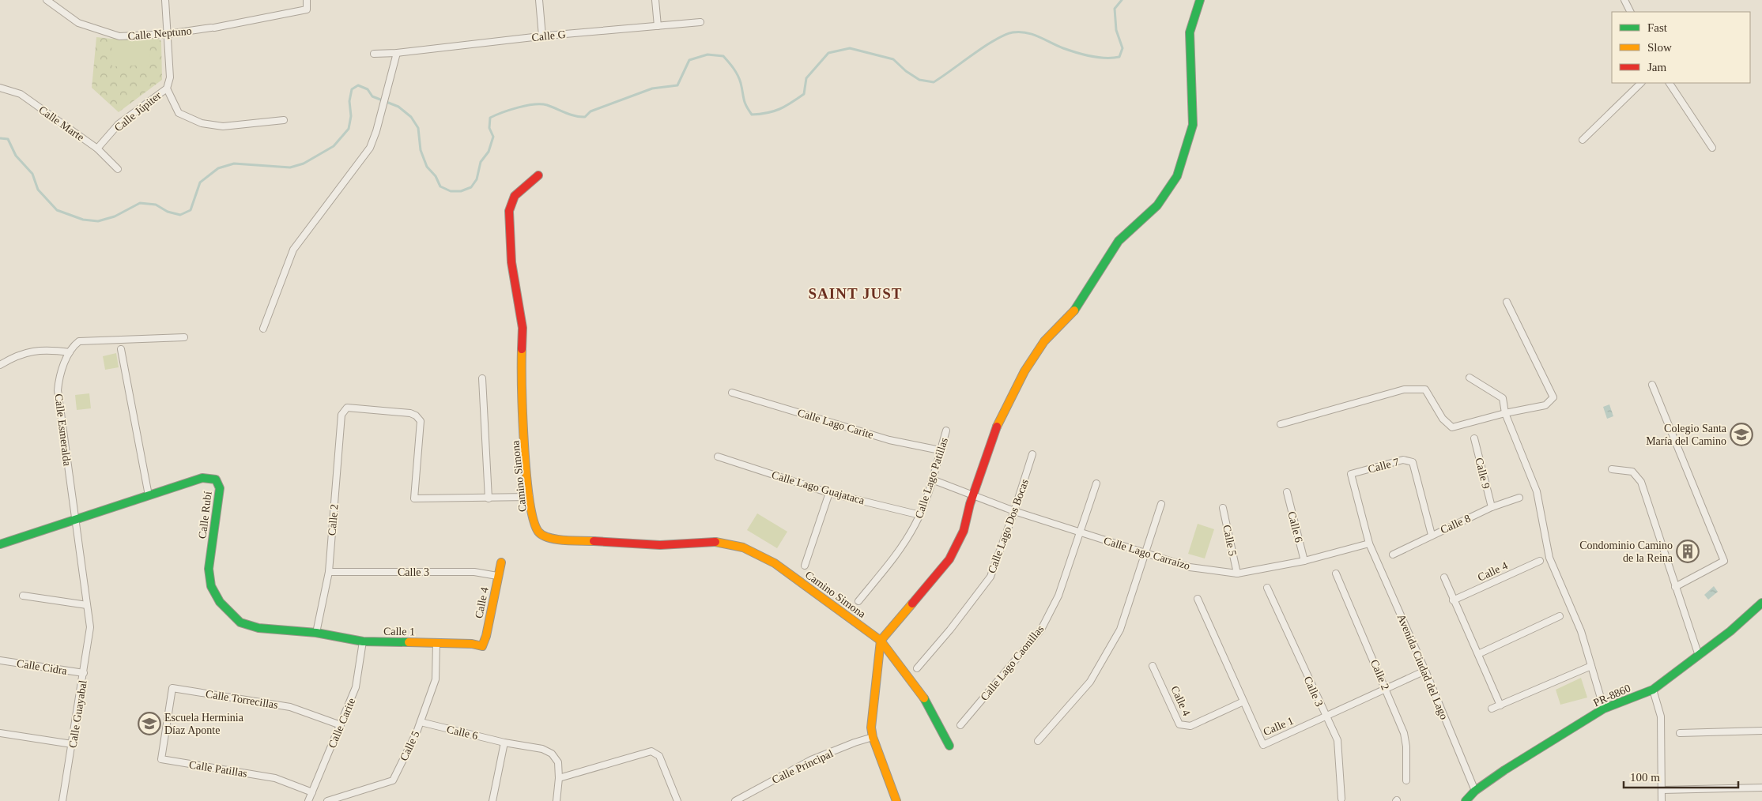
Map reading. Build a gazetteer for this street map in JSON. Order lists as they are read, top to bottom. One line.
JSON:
{"streets":{"street":["Calle Neptuno","Calle G","Calle Júpiter","Calle Marte","Calle Lago Carite","Calle Esmeralda","Calle 7","Calle 9","Camino Simona","Calle Lago Patillas","Calle Lago Guajataca","Calle Rubí","Calle 2","Calle 8","Calle Lago Dos Bocas","Calle 6","Calle 5","Calle Lago Carraízo","Calle 4","Calle 3","Calle 1","Calle Lago Caonillas","Calle Cidra","Avenida Ciudad del Lago","PR-8860","Calle Torrecillas","Calle Guayabal","Calle Carite","Calle Principal","Calle Patillas"]},"crossings":[["Calle Neptuno","Calle Júpiter"],["Calle Júpiter","Calle Marte"],["Calle Lago Carite","Calle Lago Patillas"],["Calle Esmeralda","Calle Rubí"],["Calle Esmeralda","Calle Guayabal"],["Calle 7","Calle 8"],["Calle 7","Calle Lago Carraízo"],["Calle 7","Avenida Ciudad del Lago"],["Calle 9","Calle 8"],["Calle Lago Patillas","Calle Lago Guajataca"],["Calle Lago Patillas","Calle Lago Carraízo"],["Calle Rubí","Calle 2"],["Calle Rubí","Calle 1"],["Calle 2","Calle 3"],["Calle 2","Calle 1"],["Calle Lago Dos Bocas","Calle Lago Carraízo"],["Calle 6","Calle 5"],["Calle 6","Calle Lago Carraízo"],["Calle 5","Calle Lago Carraízo"],["Calle 5","Calle 1"],["Calle Lago Carraízo","Calle Lago Caonillas"],["Calle Lago Carraízo","Avenida Ciudad del Lago"],["Calle 4","Calle 3"],["Calle 4","Calle 1"],["Calle 3","Calle 1"],["Calle 1","Avenida Ciudad del Lago"],["Calle 1","Calle Carite"],["Calle Cidra","Calle Guayabal"],["Avenida Ciudad del Lago","PR-8860"],["Calle Torrecillas","Calle Carite"],["Calle Torrecillas","Calle Patillas"],["Calle Carite","Calle Patillas"]],"districts":["SAINT JUST"],"places":{"school or university":["Colegio Santa María del Camino","Escuela Herminia Díaz Aponte"],"building":["Condominio Camino de la Reina"]},"legend":["Fast","Slow","Jam"],"scale_bar":"100 m"}
